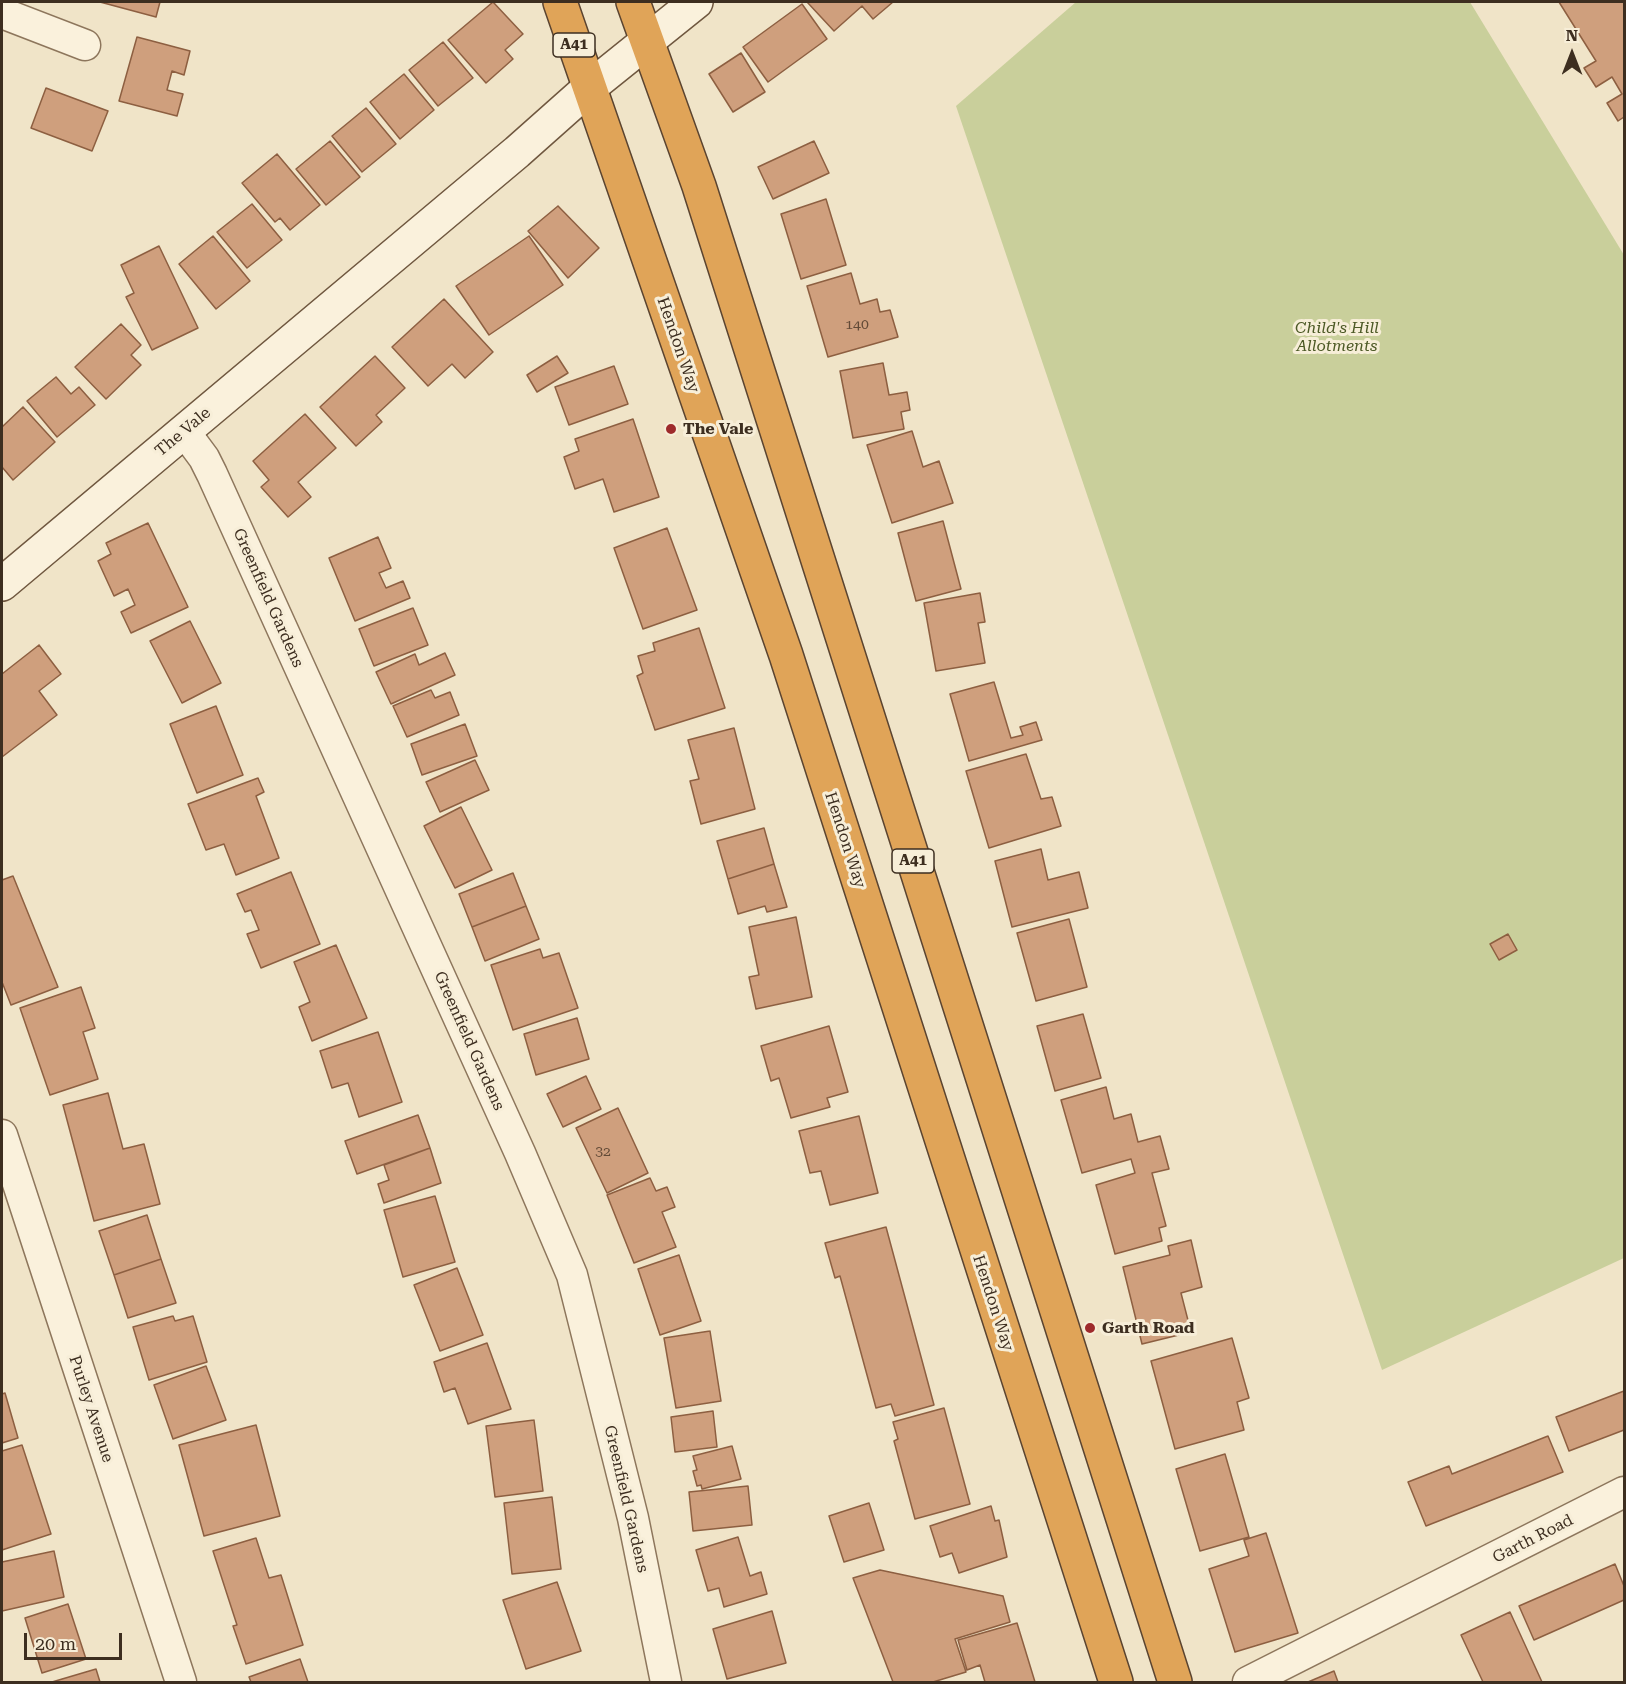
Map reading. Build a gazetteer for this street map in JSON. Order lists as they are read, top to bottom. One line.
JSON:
{"streets":{"highway":["A41","Hendon Way"],"street":["The Vale","Greenfield Gardens","Purley Avenue","Garth Road"]},"crossings":[["A41","The Vale"],["Hendon Way","The Vale"],["The Vale","Greenfield Gardens"]],"parks":["Child's Hill Allotments"],"places":["The Vale","Garth Road"],"house_numbers":["140","32"],"scale_bar":"20 m","north":"top"}
